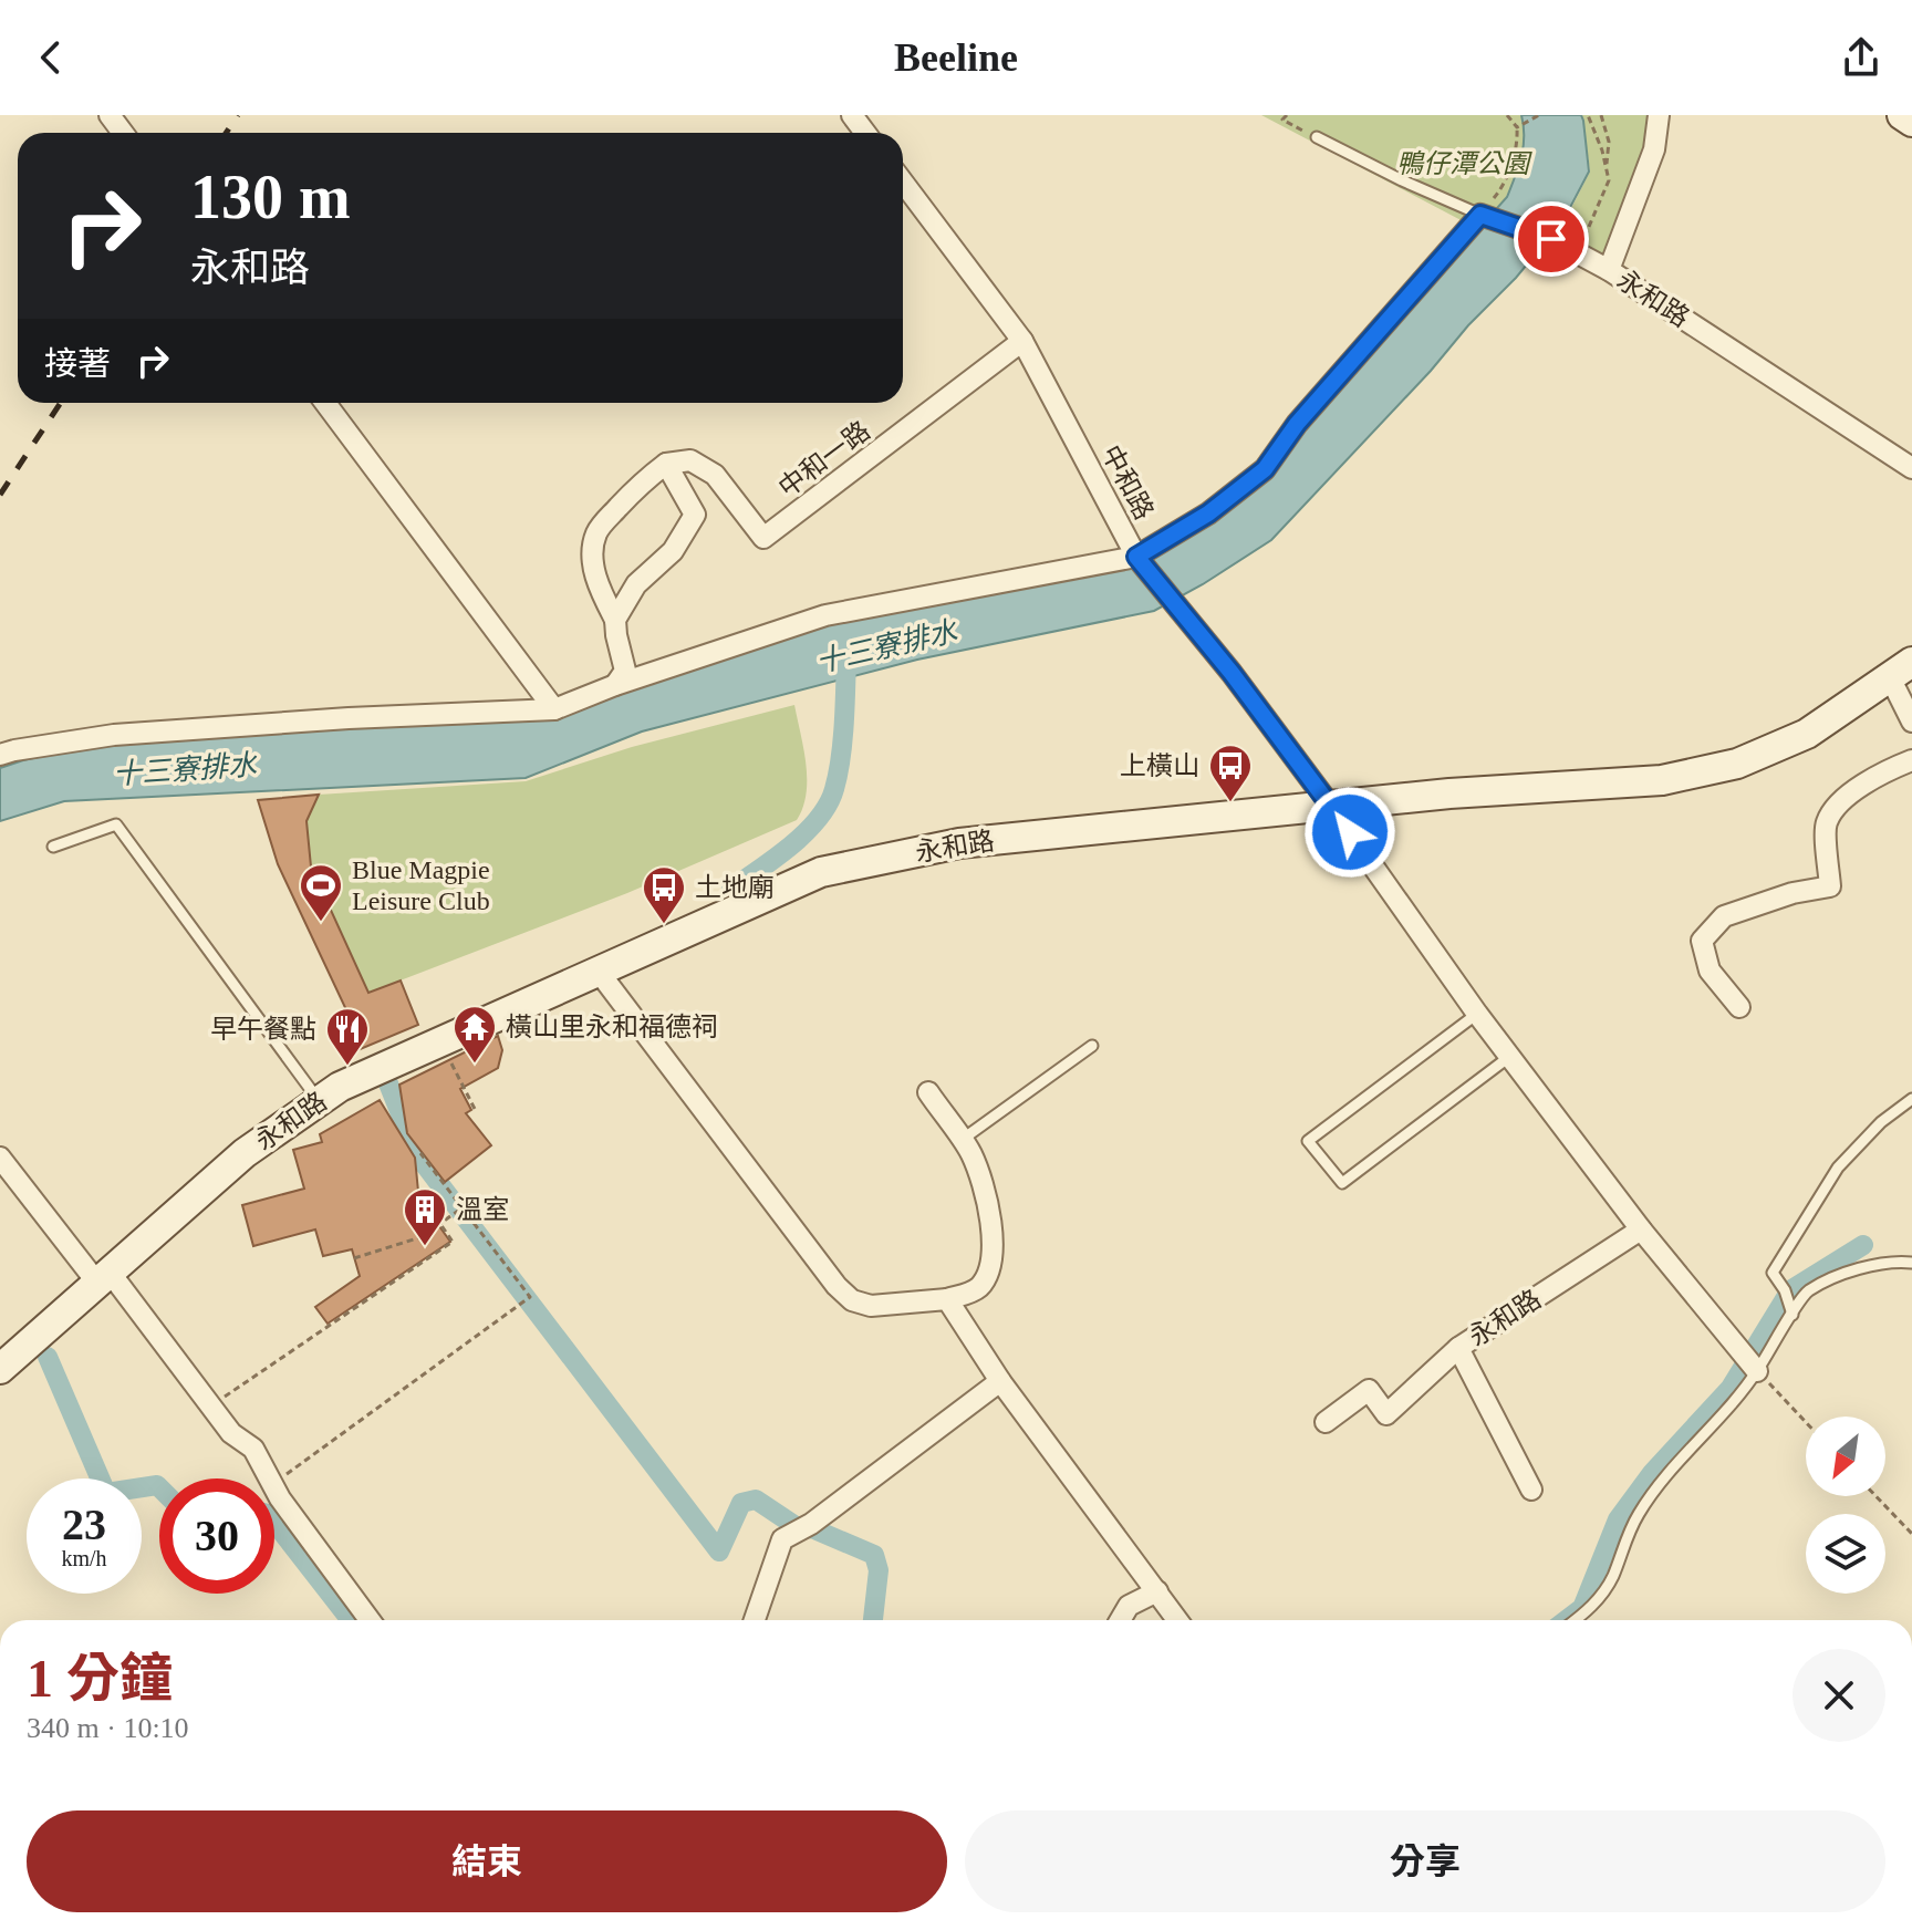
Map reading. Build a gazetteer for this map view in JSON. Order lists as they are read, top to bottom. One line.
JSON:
{"streets":{"main road":["永和路"],"street":["中和一路","中和路"]},"crossings":[["永和路","中和路"],["中和一路","中和路"]],"water":["十三寮排水"],"parks":["鴨仔潭公園"],"places":{"bus stop":["上橫山","土地廟"],"sports":["Blue Magpie Leisure Club"],"temple":["橫山里永和福德祠"],"restaurant":["早午餐點"],"building":["溫室"]},"north":"bottom left","page":{"header":"Beeline","turn":["130 m","永和路"],"then":"接著","speed":"23 km/h","limit":"30","heading":["1 分鐘","340 m · 10:10"],"buttons":["結束","分享"]}}
